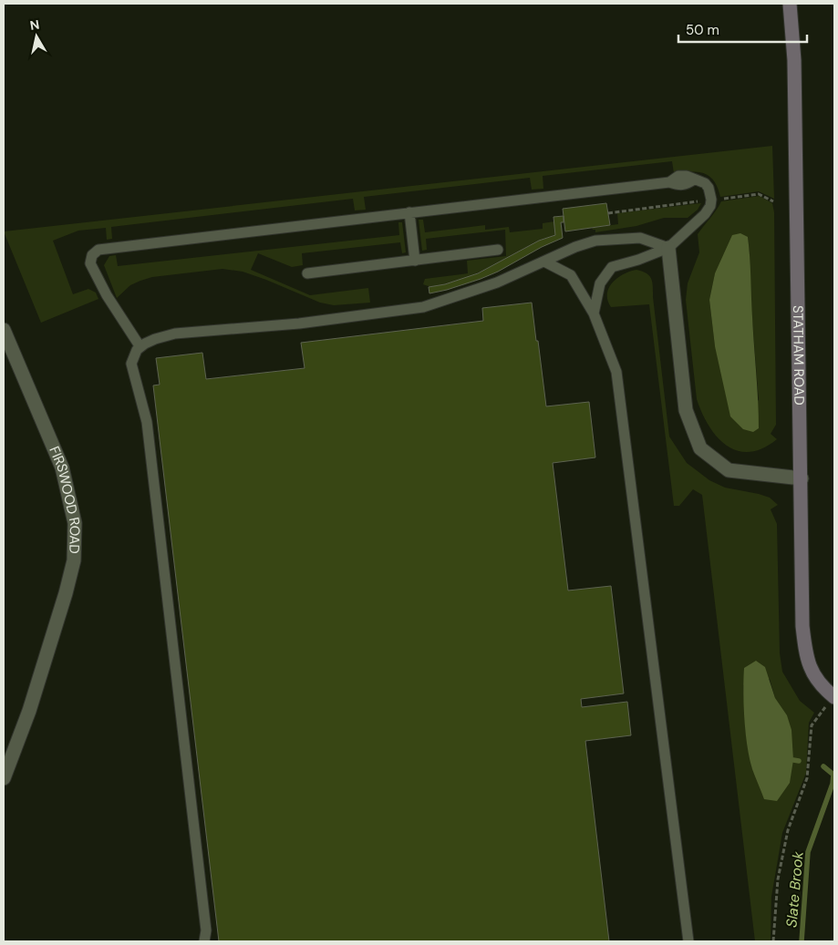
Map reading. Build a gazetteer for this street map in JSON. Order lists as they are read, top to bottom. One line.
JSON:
{"streets":{"street":["STATHAM ROAD","FIRSWOOD ROAD"]},"water":["Slate Brook"],"scale_bar":"50 m","north":"top"}
